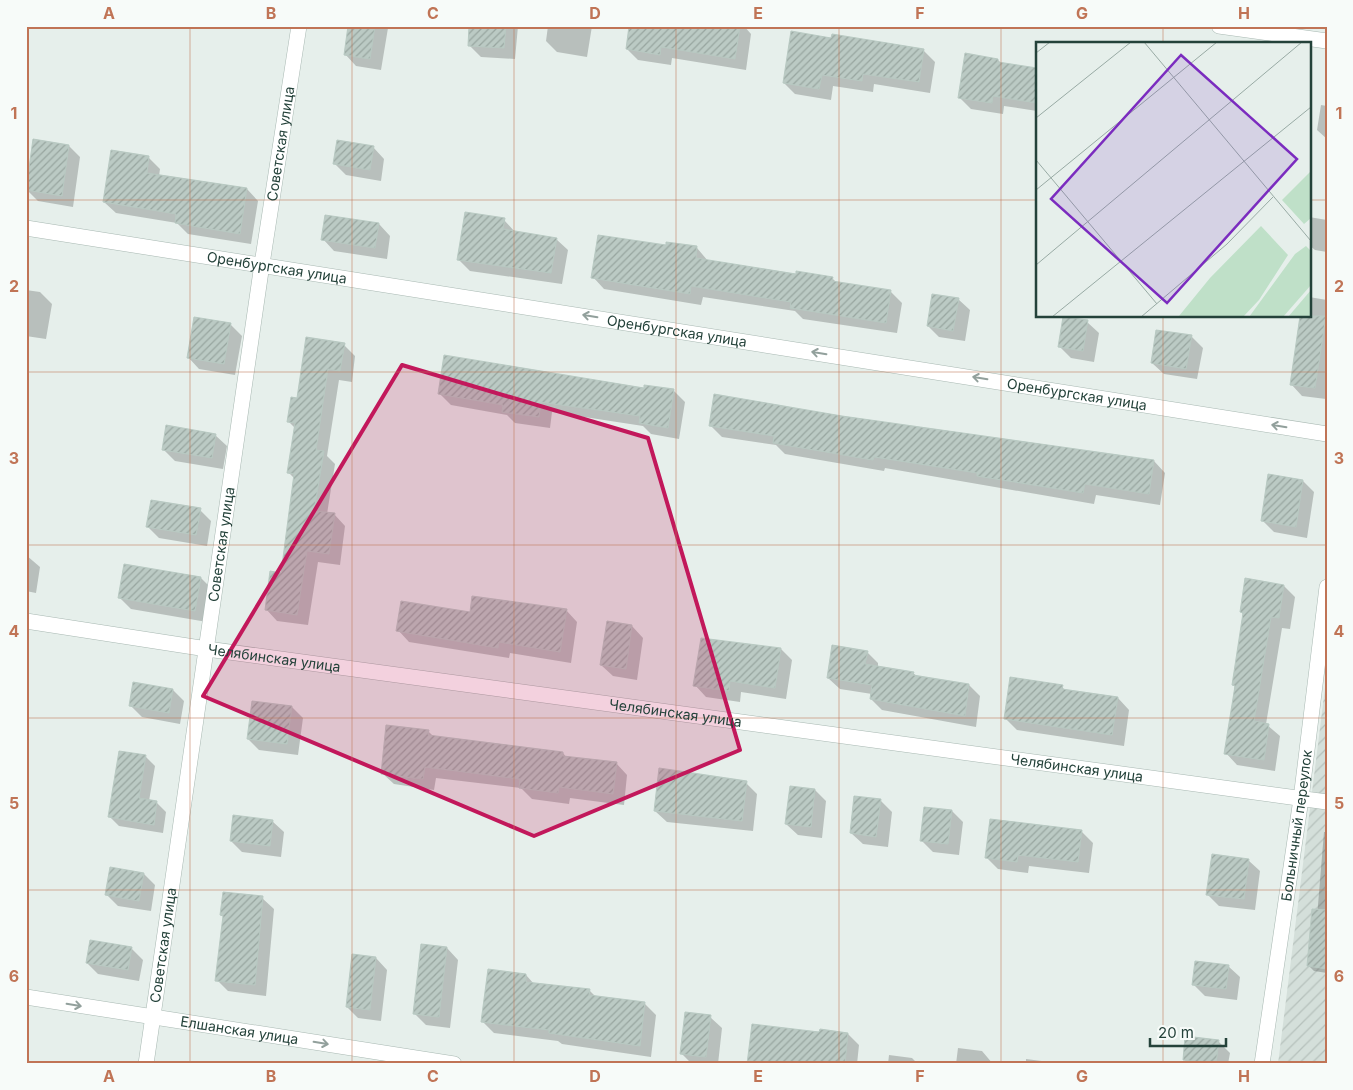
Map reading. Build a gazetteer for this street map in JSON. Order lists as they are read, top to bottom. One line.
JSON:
{"streets":{"street":["Советская улица","Оренбургская улица","Челябинская улица","Больничный переулок","Елшанская улица"]},"crossings":[["Советская улица","Оренбургская улица"],["Советская улица","Челябинская улица"],["Советская улица","Елшанская улица"],["Челябинская улица","Больничный переулок"]],"one_way":["Оренбургская улица","Елшанская улица"],"scale_bar":"20 m","grid":{"columns":["A","B","C","D","E","F","G","H"],"rows":["1","2","3","4","5","6"]}}
